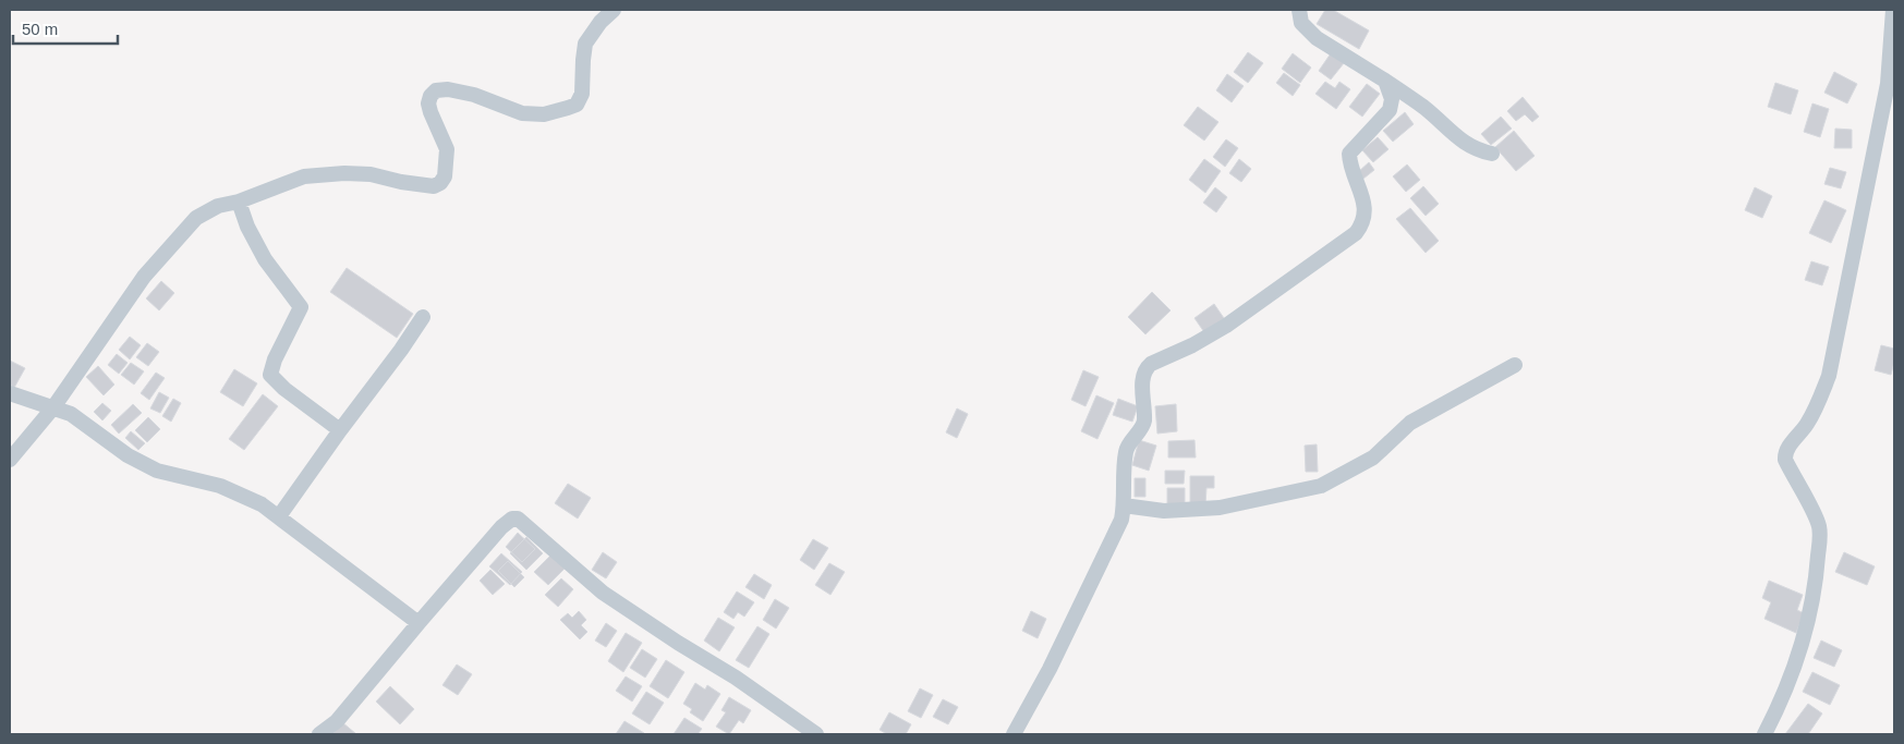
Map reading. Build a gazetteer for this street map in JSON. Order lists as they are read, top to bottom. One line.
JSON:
{"scale_bar":"50 m"}
